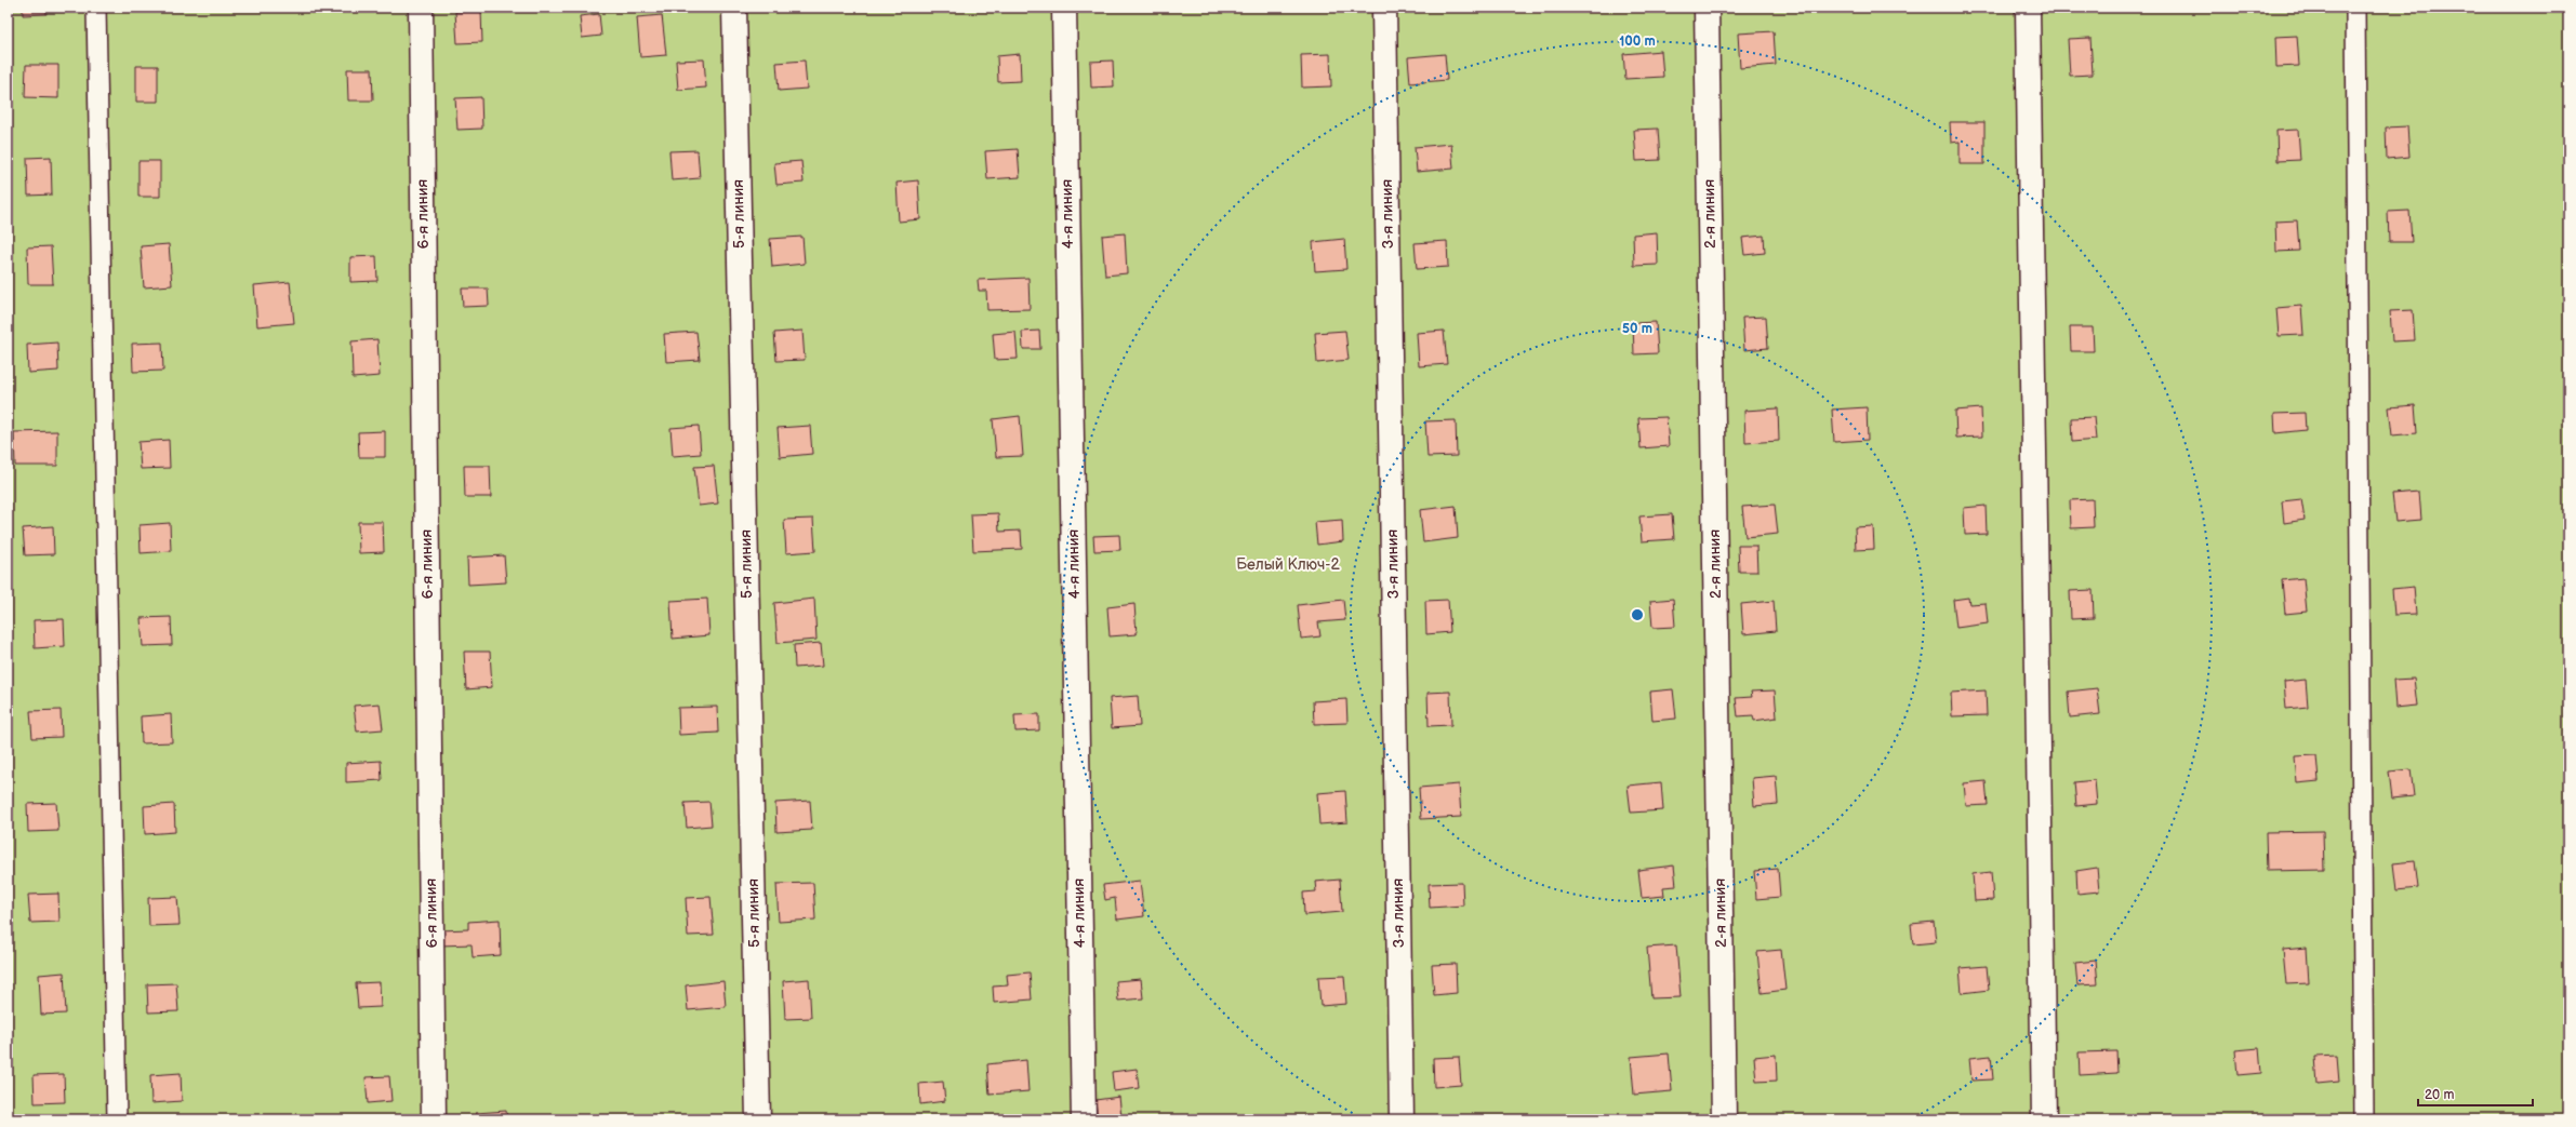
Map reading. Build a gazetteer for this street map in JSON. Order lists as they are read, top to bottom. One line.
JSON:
{"streets":{"street":["6-я линия","5-я линия","4-я линия","3-я линия","2-я линия"]},"parks":["Белый Ключ-2"],"scale_bar":"20 m","rings":["100 m","50 m"]}
